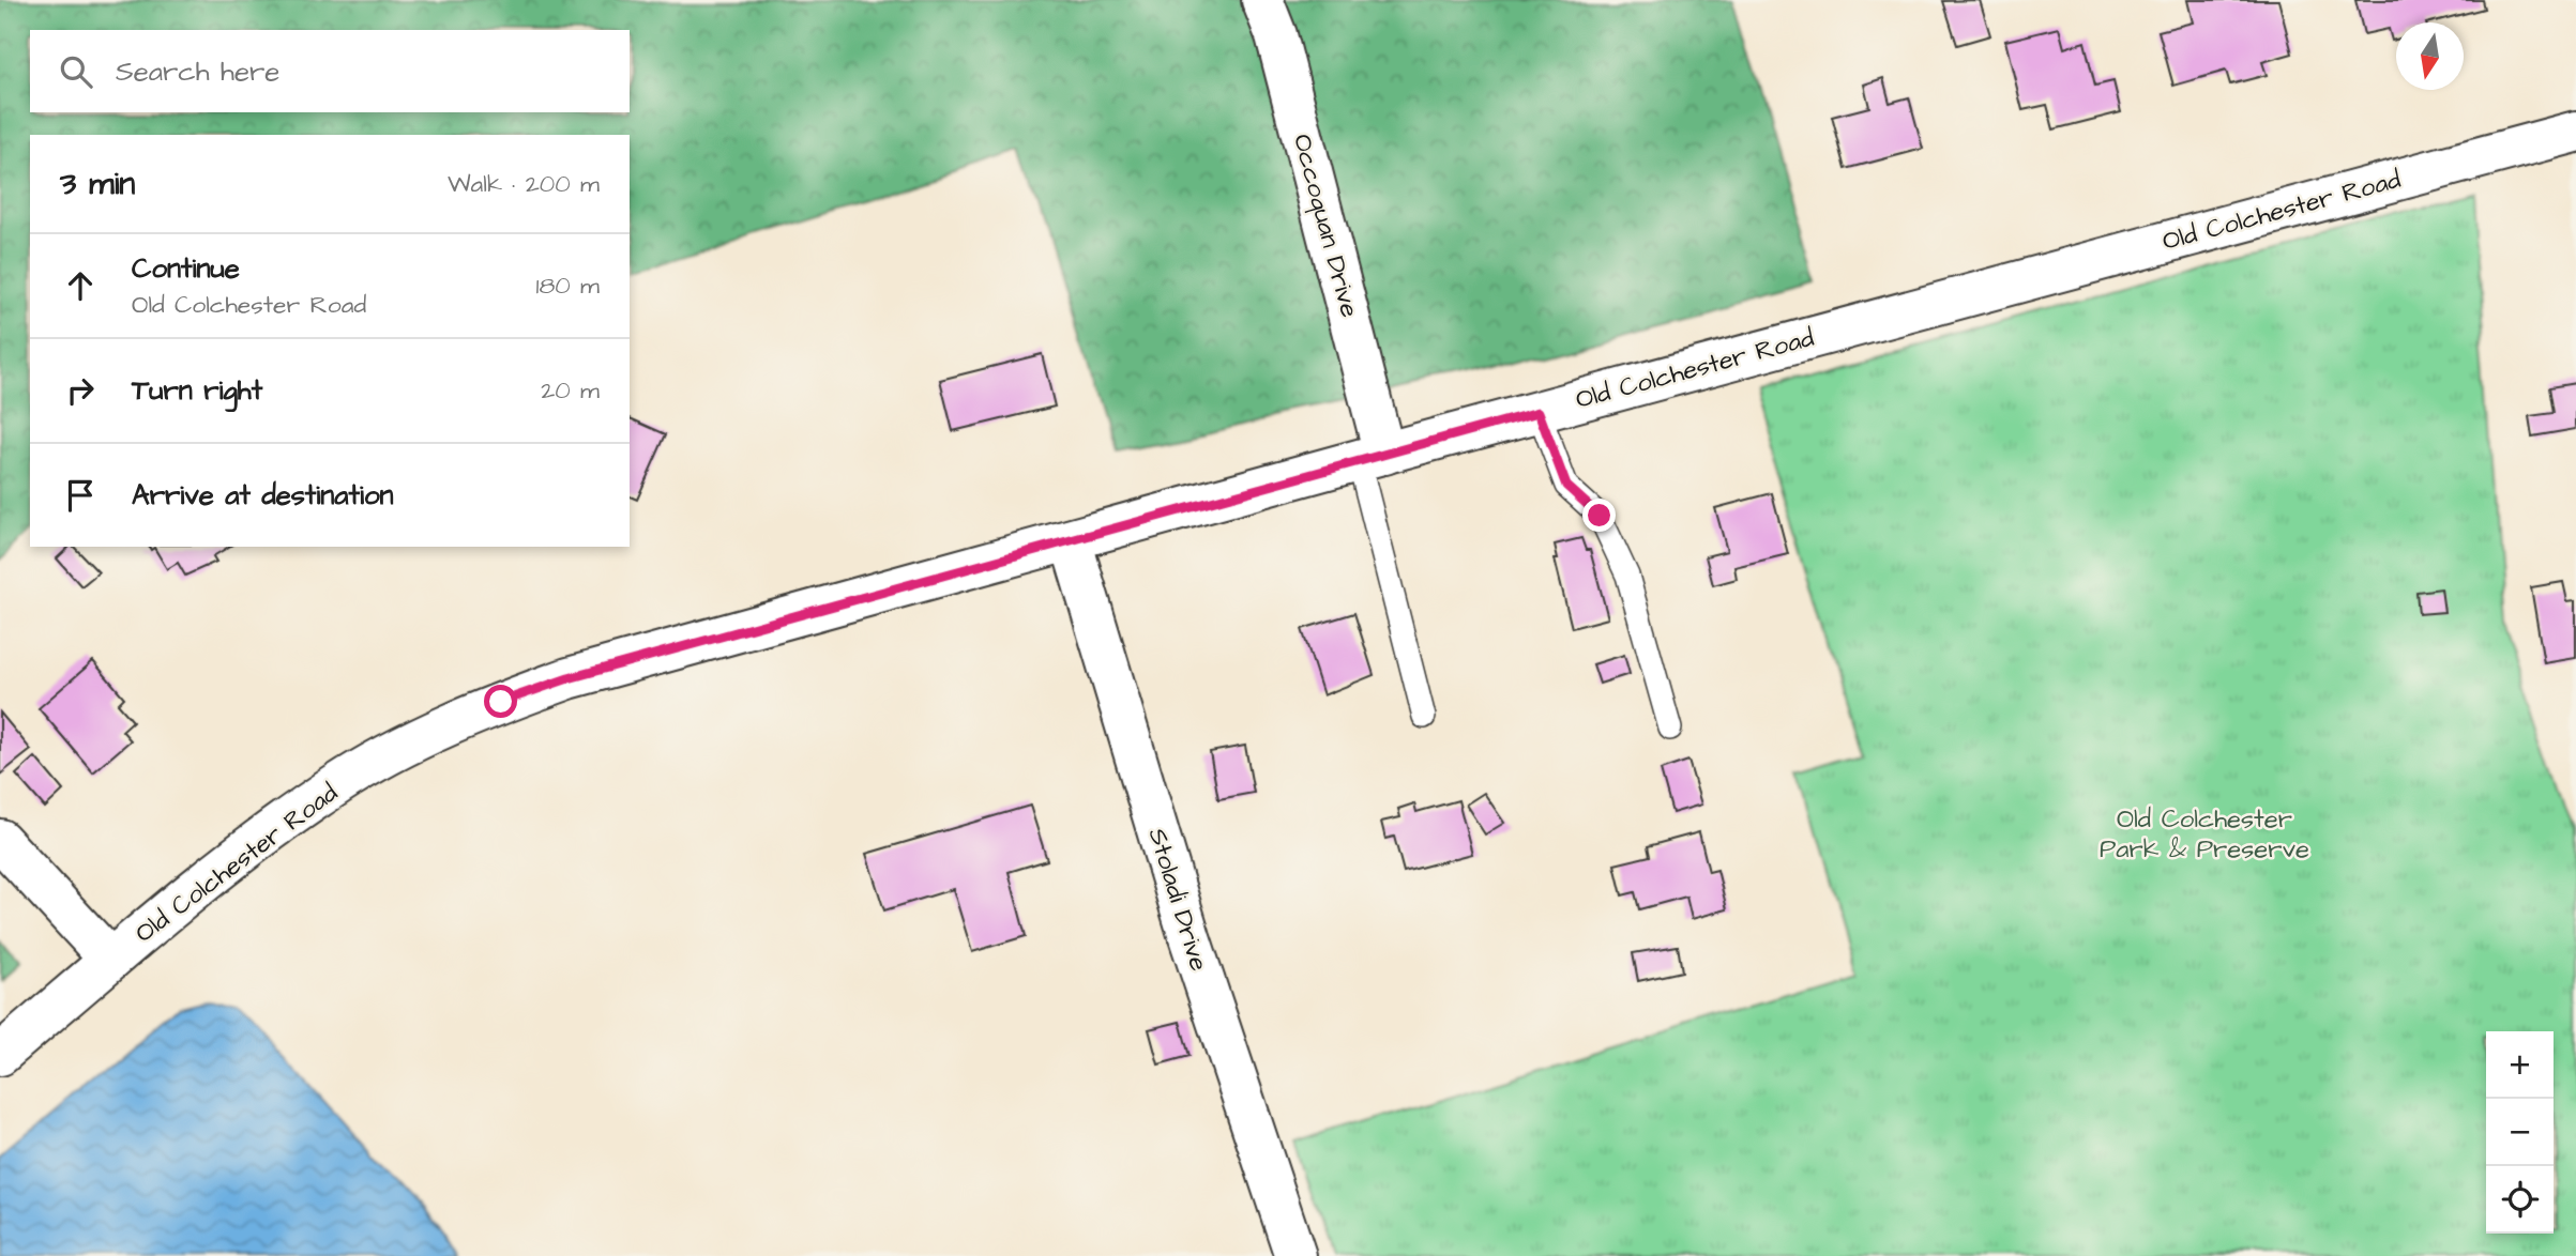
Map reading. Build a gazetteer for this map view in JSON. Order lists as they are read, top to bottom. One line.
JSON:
{"streets":{"street":["Old Colchester Road","Occoquan Drive","Stoladi Drive"]},"crossings":[["Old Colchester Road","Occoquan Drive"],["Old Colchester Road","Stoladi Drive"]],"parks":["Old Colchester Park & Preserve"],"north":"bottom","page":{"search":"Search here","heading":["3 min","Walk · 200 m"],"list":[["Continue","Old Colchester Road","180 m"],["Turn right","20 m"],"Arrive at destination"],"map_buttons":["+","−"]}}
